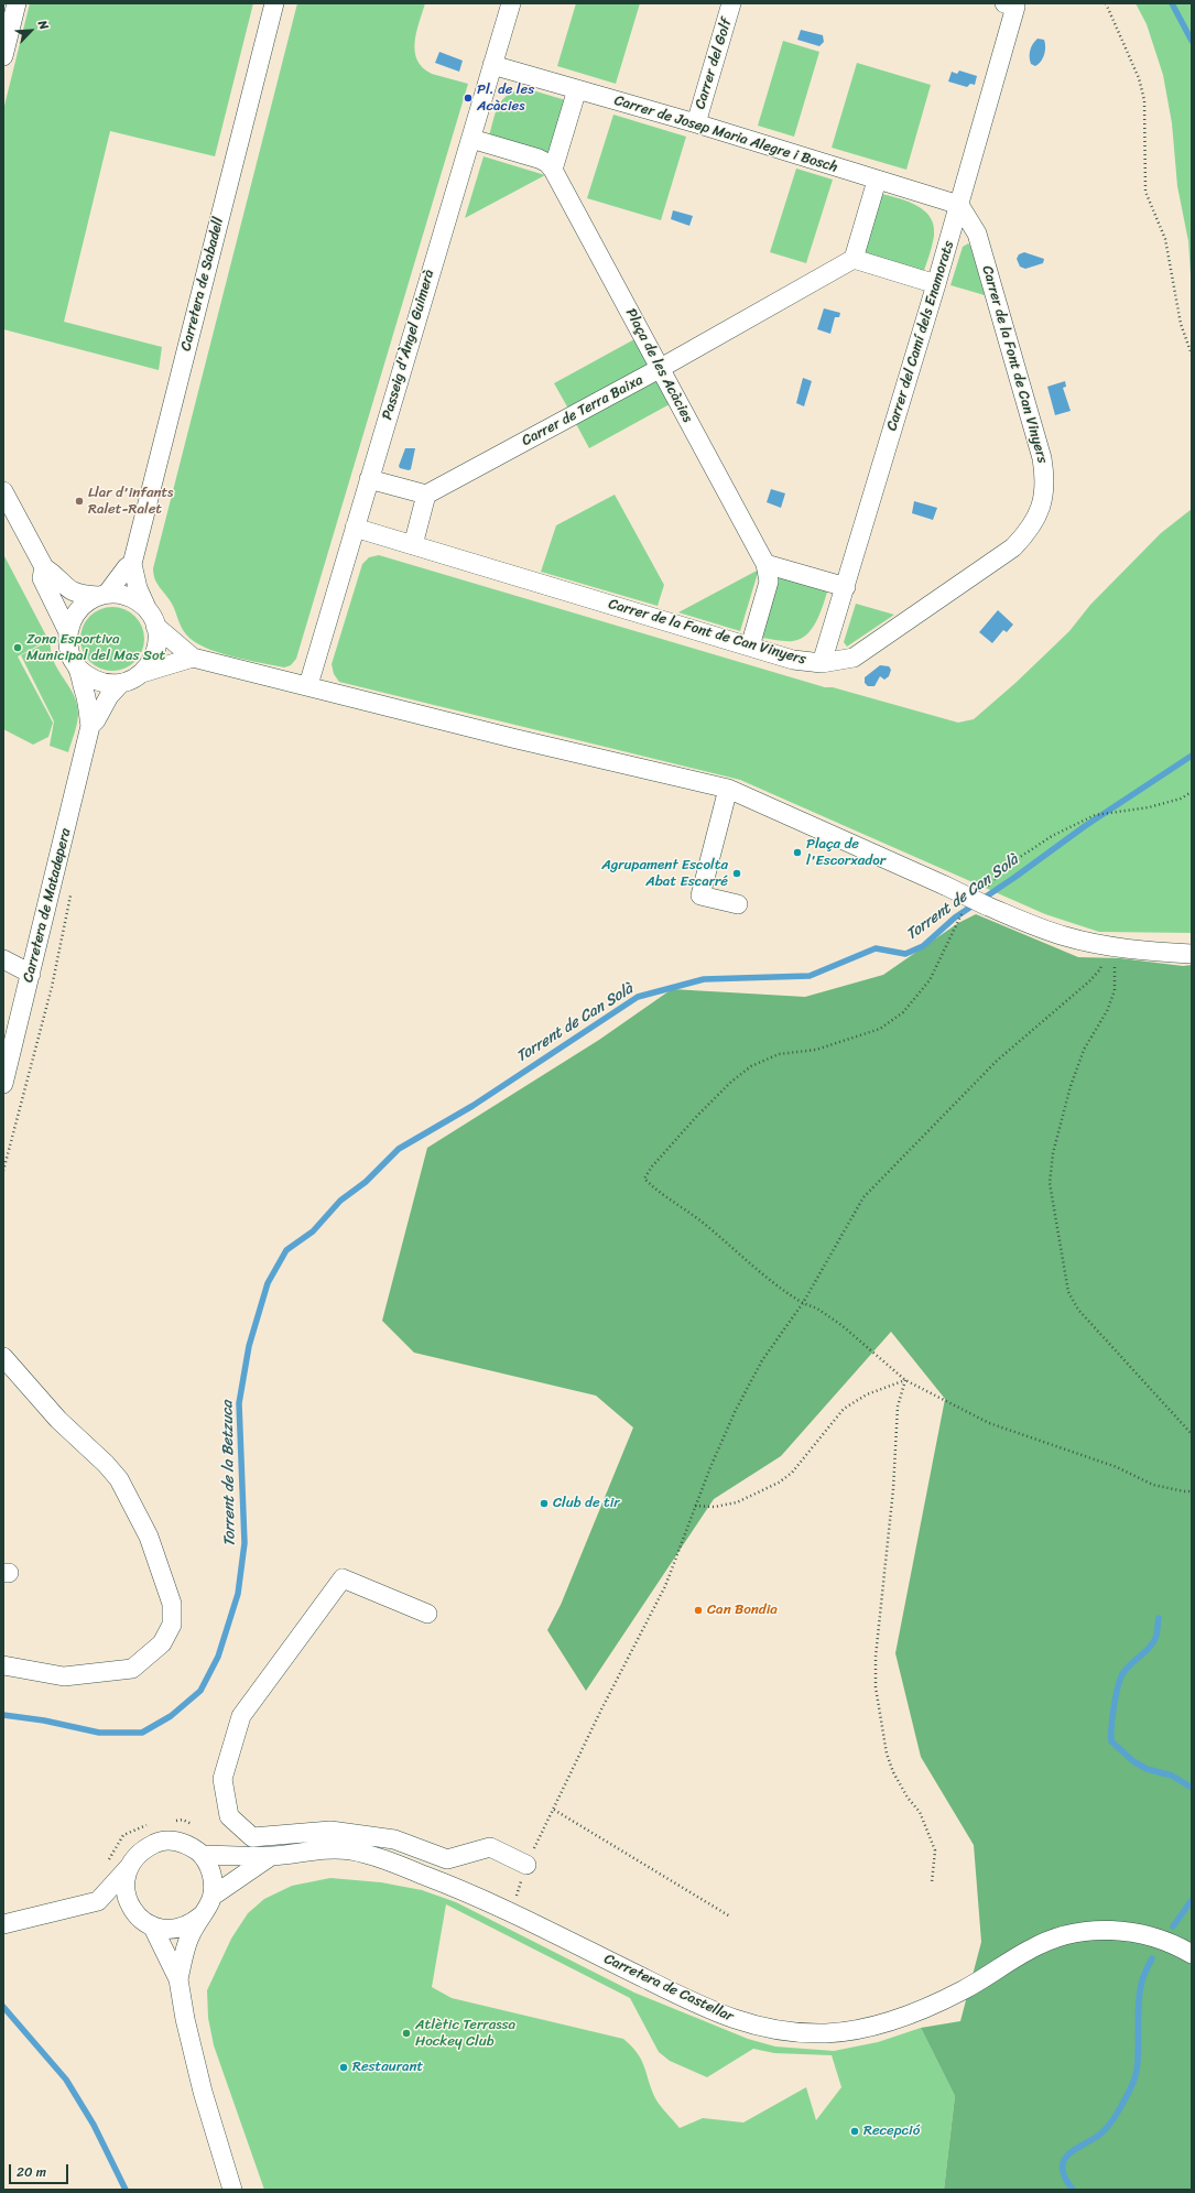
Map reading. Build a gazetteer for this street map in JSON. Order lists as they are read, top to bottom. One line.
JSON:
{"streets":{"street":["Carrer del Golf","Carrer de Josep Maria Alegre i Bosch","Carretera de Sabadell","Carrer del Camí dels Enamorats","Passeig d'Àngel Guimerà","Carrer de la Font de Can Vinyers","Plaça de les Acàcies","Carrer de Terra Baixa","Carretera de Matadepera","Carretera de Castellar"]},"crossings":[["Carrer del Golf","Carrer de Josep Maria Alegre i Bosch"],["Carrer de Josep Maria Alegre i Bosch","Carrer del Camí dels Enamorats"],["Carrer de Josep Maria Alegre i Bosch","Passeig d'Àngel Guimerà"],["Carrer de Josep Maria Alegre i Bosch","Carrer de la Font de Can Vinyers"],["Carrer del Camí dels Enamorats","Carrer de la Font de Can Vinyers"],["Passeig d'Àngel Guimerà","Carrer de la Font de Can Vinyers"],["Passeig d'Àngel Guimerà","Plaça de les Acàcies"],["Carrer de la Font de Can Vinyers","Plaça de les Acàcies"],["Plaça de les Acàcies","Carrer de Terra Baixa"]],"water":["Torrent de Can Solà","Torrent de la Betzuca"],"places":["Pl. de les Acàcies","Llar d'infants Ralet-Ralet","Zona Esportiva Municipal del Mas Sot","Plaça de l'Escorxador","Agrupament Escolta Abat Escarré","Club de tir","Can Bondia","Atlètic Terrassa Hockey Club","Restaurant","Recepció"],"scale_bar":"20 m","north":"top right"}
